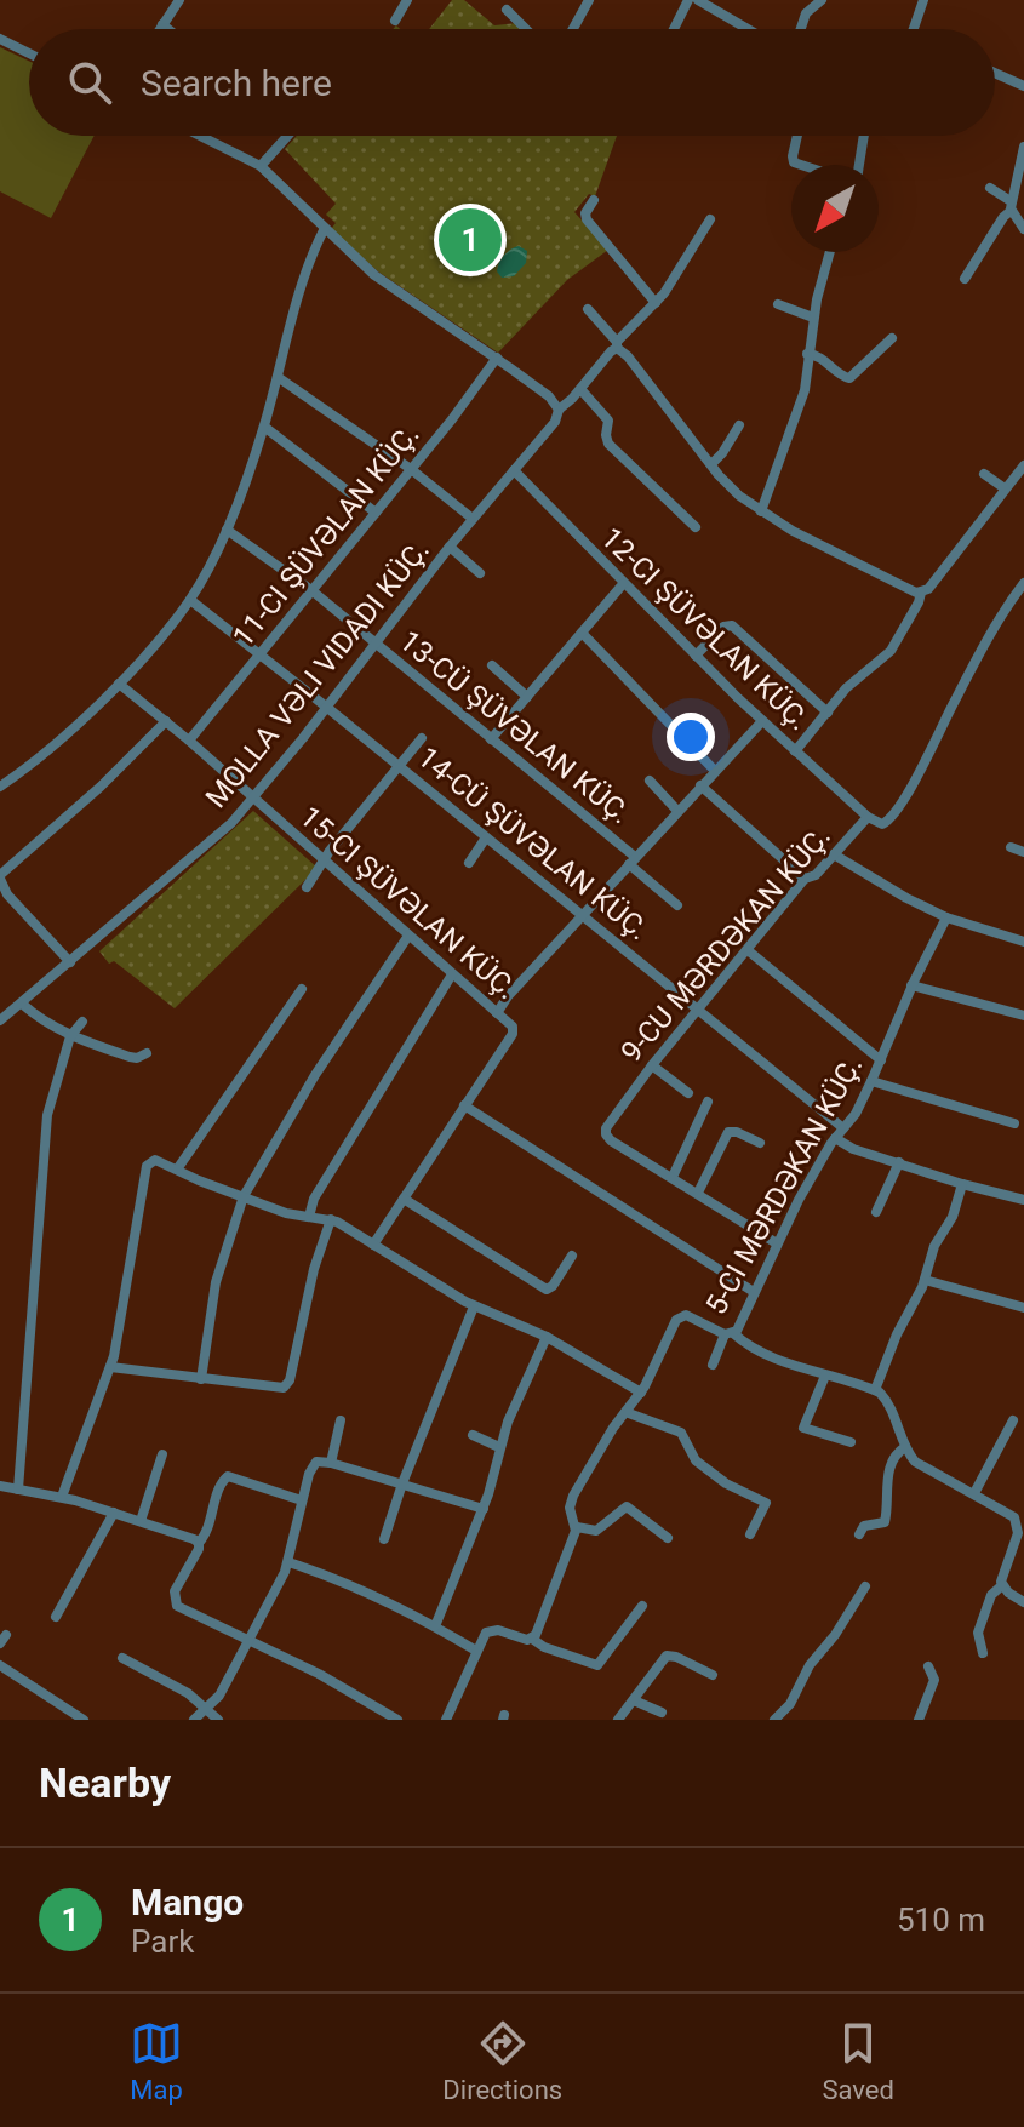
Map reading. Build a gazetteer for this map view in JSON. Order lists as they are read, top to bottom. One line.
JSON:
{"streets":{"street":["11-CI ŞÜVƏLAN KÜÇ.","12-CI ŞÜVƏLAN KÜÇ.","MOLLA VƏLI VIDADI KÜÇ.","13-CÜ ŞÜVƏLAN KÜÇ.","14-CÜ ŞÜVƏLAN KÜÇ.","15-CI ŞÜVƏLAN KÜÇ.","9-CU MƏRDƏKAN KÜÇ.","5-CI MƏRDƏKAN KÜÇ."]},"crossings":[["11-CI ŞÜVƏLAN KÜÇ.","13-CÜ ŞÜVƏLAN KÜÇ."],["11-CI ŞÜVƏLAN KÜÇ.","14-CÜ ŞÜVƏLAN KÜÇ."],["11-CI ŞÜVƏLAN KÜÇ.","15-CI ŞÜVƏLAN KÜÇ."],["12-CI ŞÜVƏLAN KÜÇ.","MOLLA VƏLI VIDADI KÜÇ."],["12-CI ŞÜVƏLAN KÜÇ.","9-CU MƏRDƏKAN KÜÇ."],["MOLLA VƏLI VIDADI KÜÇ.","13-CÜ ŞÜVƏLAN KÜÇ."],["MOLLA VƏLI VIDADI KÜÇ.","14-CÜ ŞÜVƏLAN KÜÇ."],["MOLLA VƏLI VIDADI KÜÇ.","15-CI ŞÜVƏLAN KÜÇ."],["14-CÜ ŞÜVƏLAN KÜÇ.","9-CU MƏRDƏKAN KÜÇ."],["14-CÜ ŞÜVƏLAN KÜÇ.","5-CI MƏRDƏKAN KÜÇ."],["9-CU MƏRDƏKAN KÜÇ.","5-CI MƏRDƏKAN KÜÇ."]],"north":"bottom left","page":{"search":"Search here","pins":"1","heading":"Nearby","list":[{"mark":"1","name":"Mango","note":"Park","value":"510 m"}],"nav":["Map","Directions","Saved"]}}
